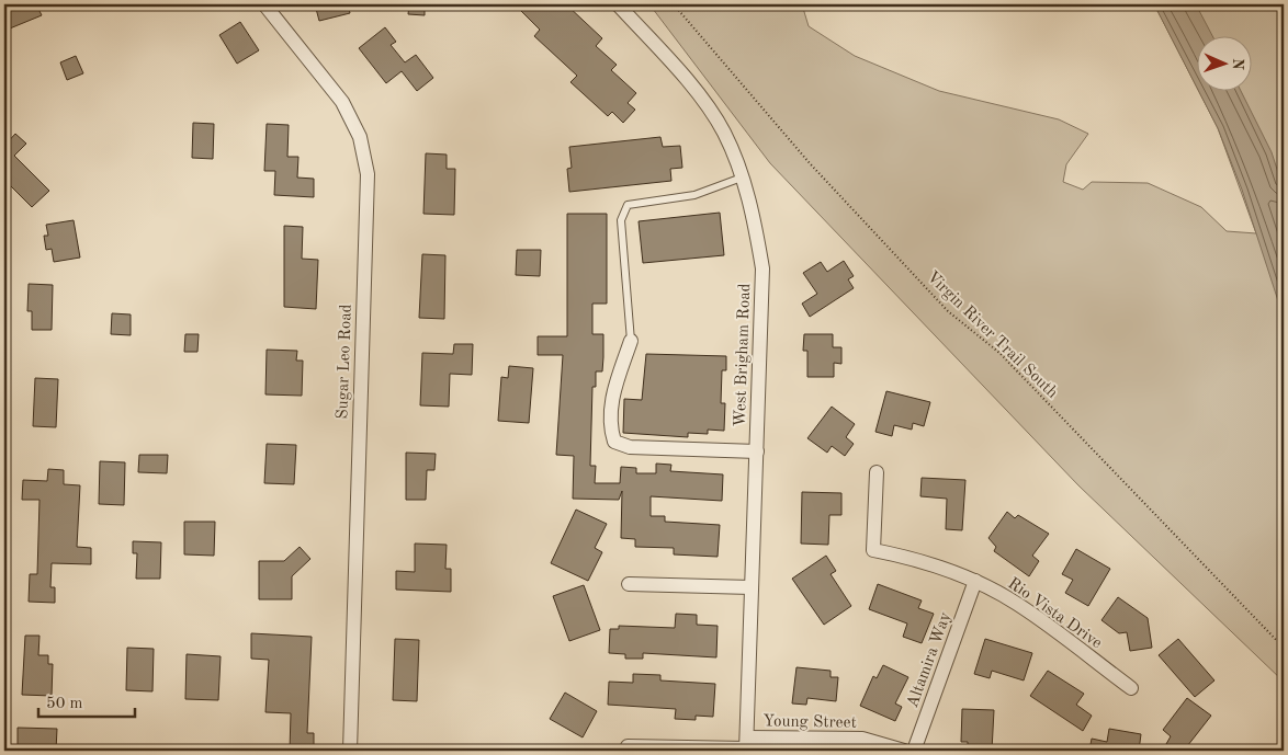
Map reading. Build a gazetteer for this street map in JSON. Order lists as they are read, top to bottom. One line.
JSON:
{"streets":{"street":["West Brigham Road","Sugar Leo Road","Rio Vista Drive","Altamira Way","Young Street"],"path":["Virgin River Trail South"]},"crossings":[["West Brigham Road","Young Street"],["Rio Vista Drive","Altamira Way"]],"scale_bar":"50 m","north":"right"}
